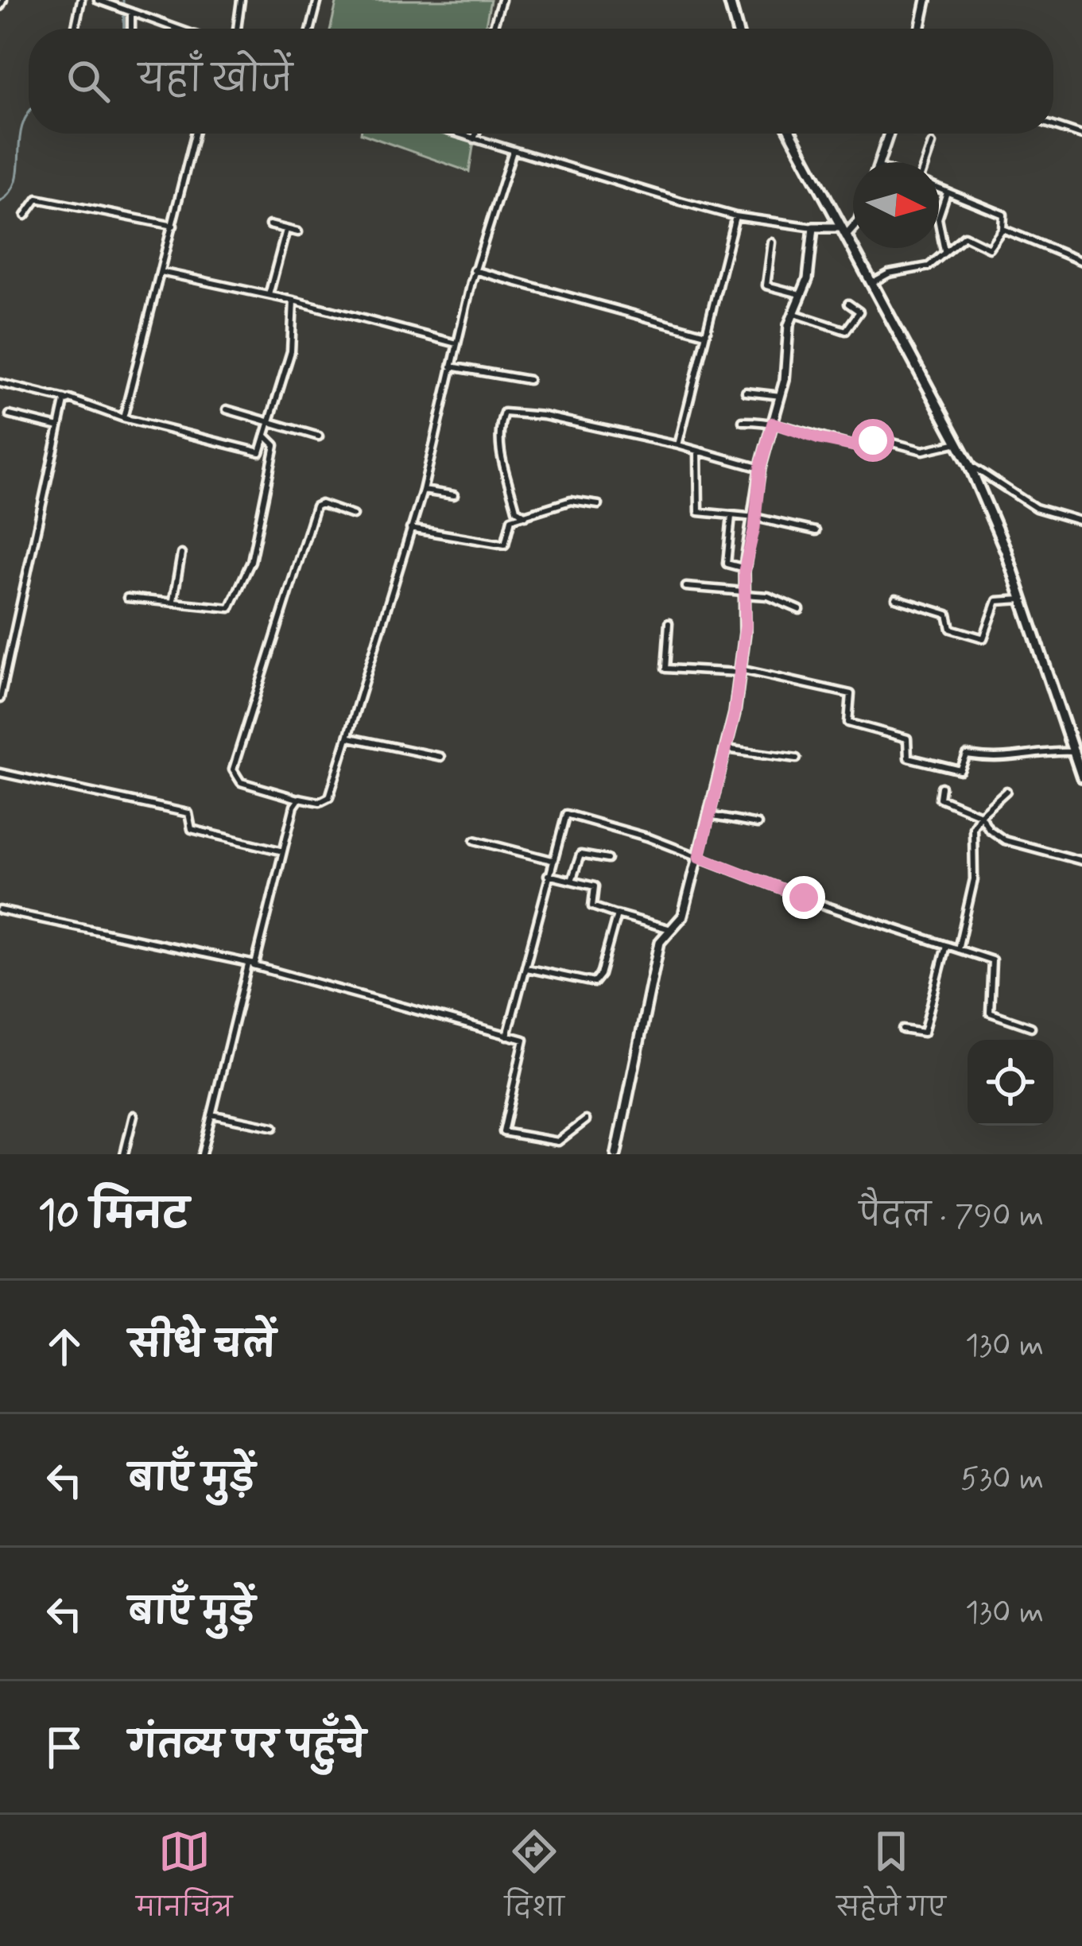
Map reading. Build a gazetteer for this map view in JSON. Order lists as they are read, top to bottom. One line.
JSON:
{"north":"right","page":{"search":"यहाँ खोजें","heading":["10 मिनट","पैदल · 790 m"],"list":[["सीधे चलें","130 m"],["बाएँ मुड़ें","530 m"],["बाएँ मुड़ें","130 m"],"गंतव्य पर पहुँचे"],"nav":["मानचित्र","दिशा","सहेजे गए"]}}
